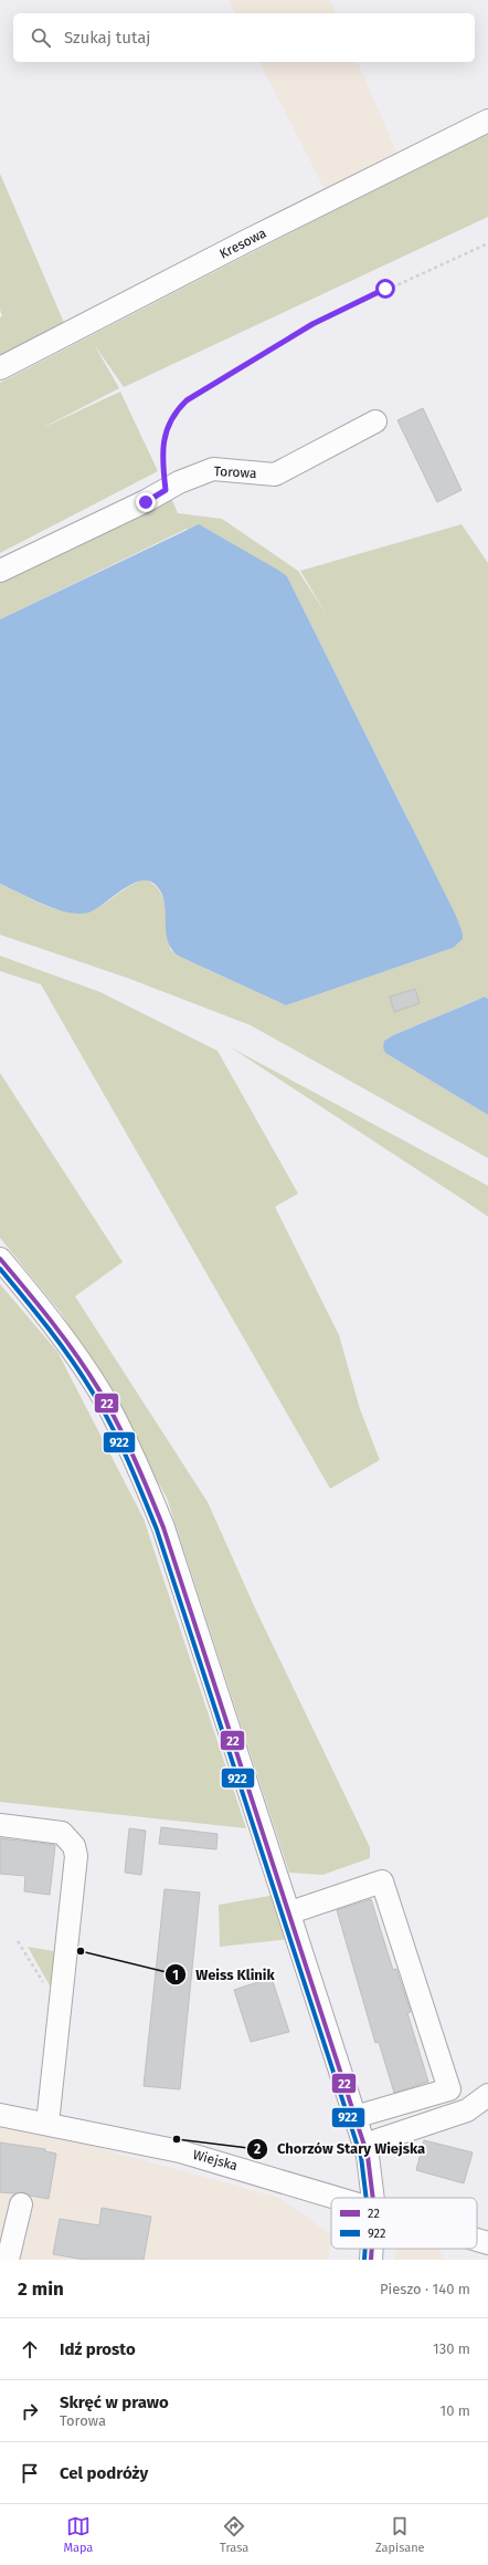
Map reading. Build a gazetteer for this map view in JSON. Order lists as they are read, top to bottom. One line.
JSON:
{"streets":{"street":["Kresowa","Torowa","Wiejska"]},"places":["Weiss Klinik","Chorzów Stary Wiejska"],"lines":["transit line 22","transit line 922"],"legend":["22","922"],"page":{"search":"Szukaj tutaj","heading":["2 min","Pieszo · 140 m"],"list":[["Idź prosto","130 m"],["Skręć w prawo","Torowa","10 m"],"Cel podróży"],"nav":["Mapa","Trasa","Zapisane"]}}
